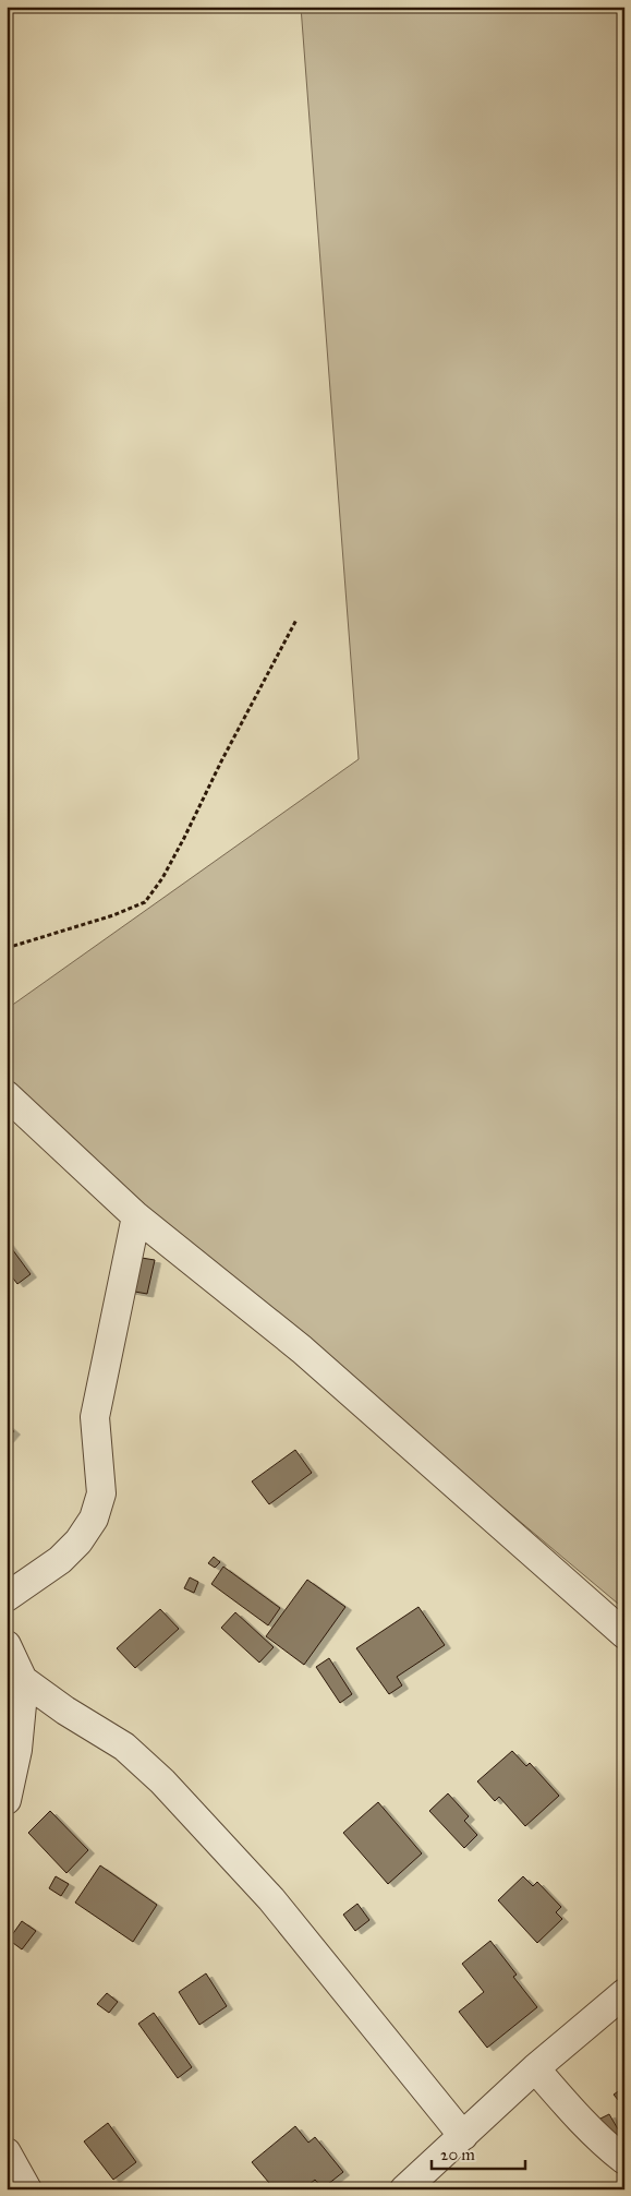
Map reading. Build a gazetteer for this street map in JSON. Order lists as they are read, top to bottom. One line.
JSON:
{"scale_bar":"20 m"}
